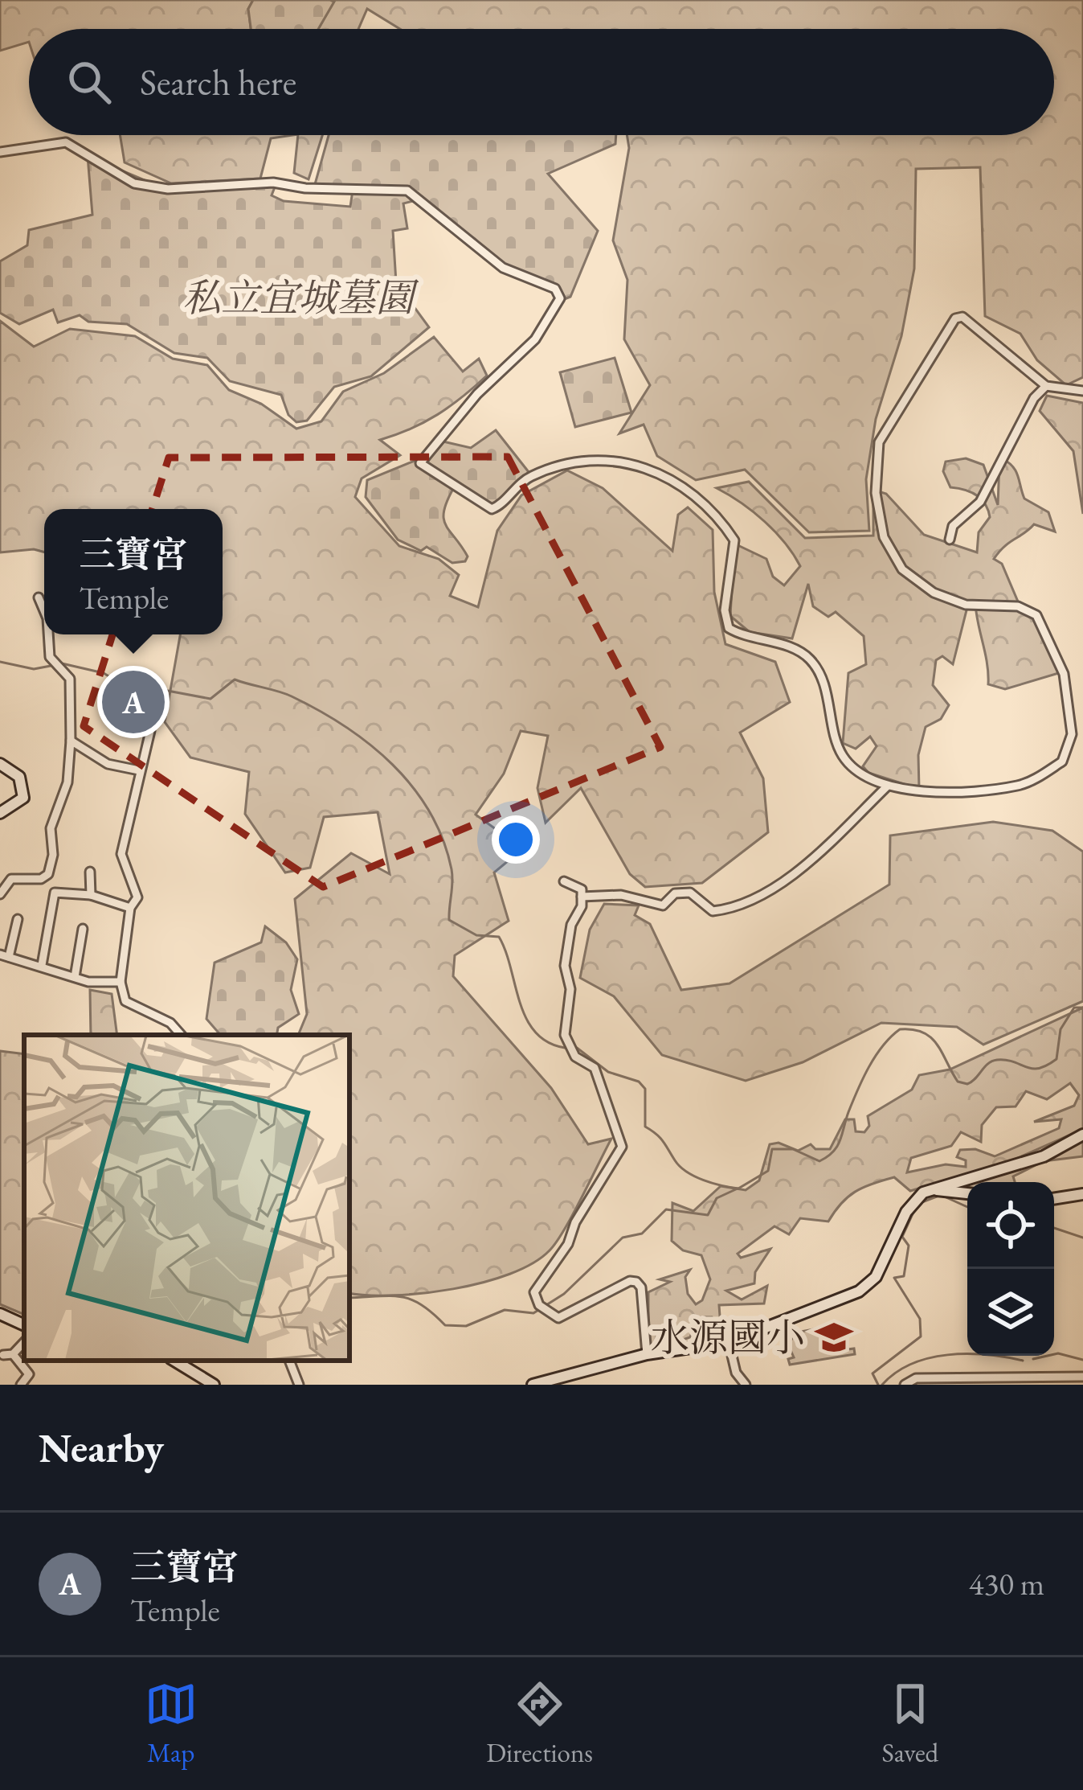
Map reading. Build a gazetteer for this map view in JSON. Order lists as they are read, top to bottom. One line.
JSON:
{"parks":["私立宜城墓園"],"places":{"school or university":["水源國小"]},"page":{"search":"Search here","popup":["三寶宮","Temple"],"pins":"A","heading":"Nearby","list":[{"mark":"A","name":"三寶宮","note":"Temple","value":"430 m"}],"nav":["Map","Directions","Saved"]}}
